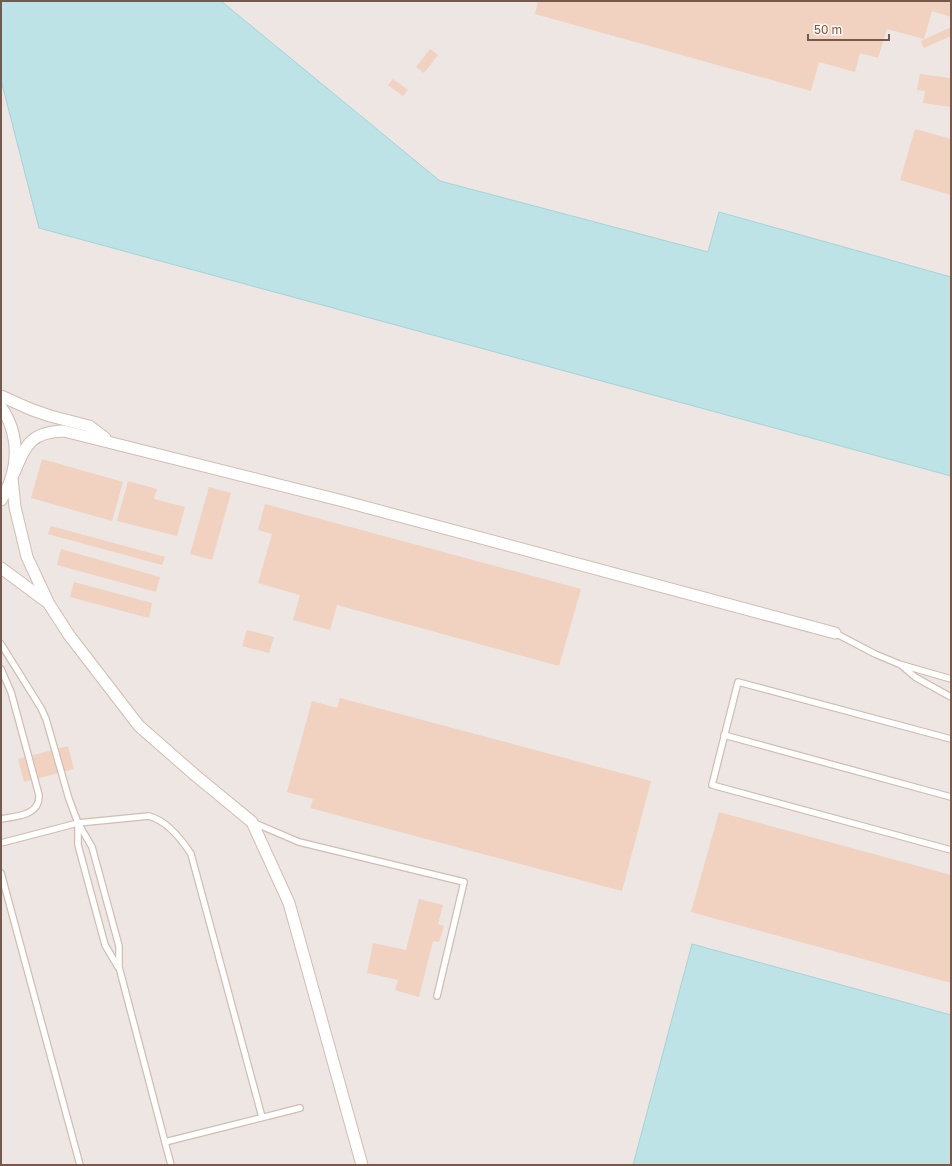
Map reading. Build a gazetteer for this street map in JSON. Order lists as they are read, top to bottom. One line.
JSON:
{"scale_bar":"50 m"}
